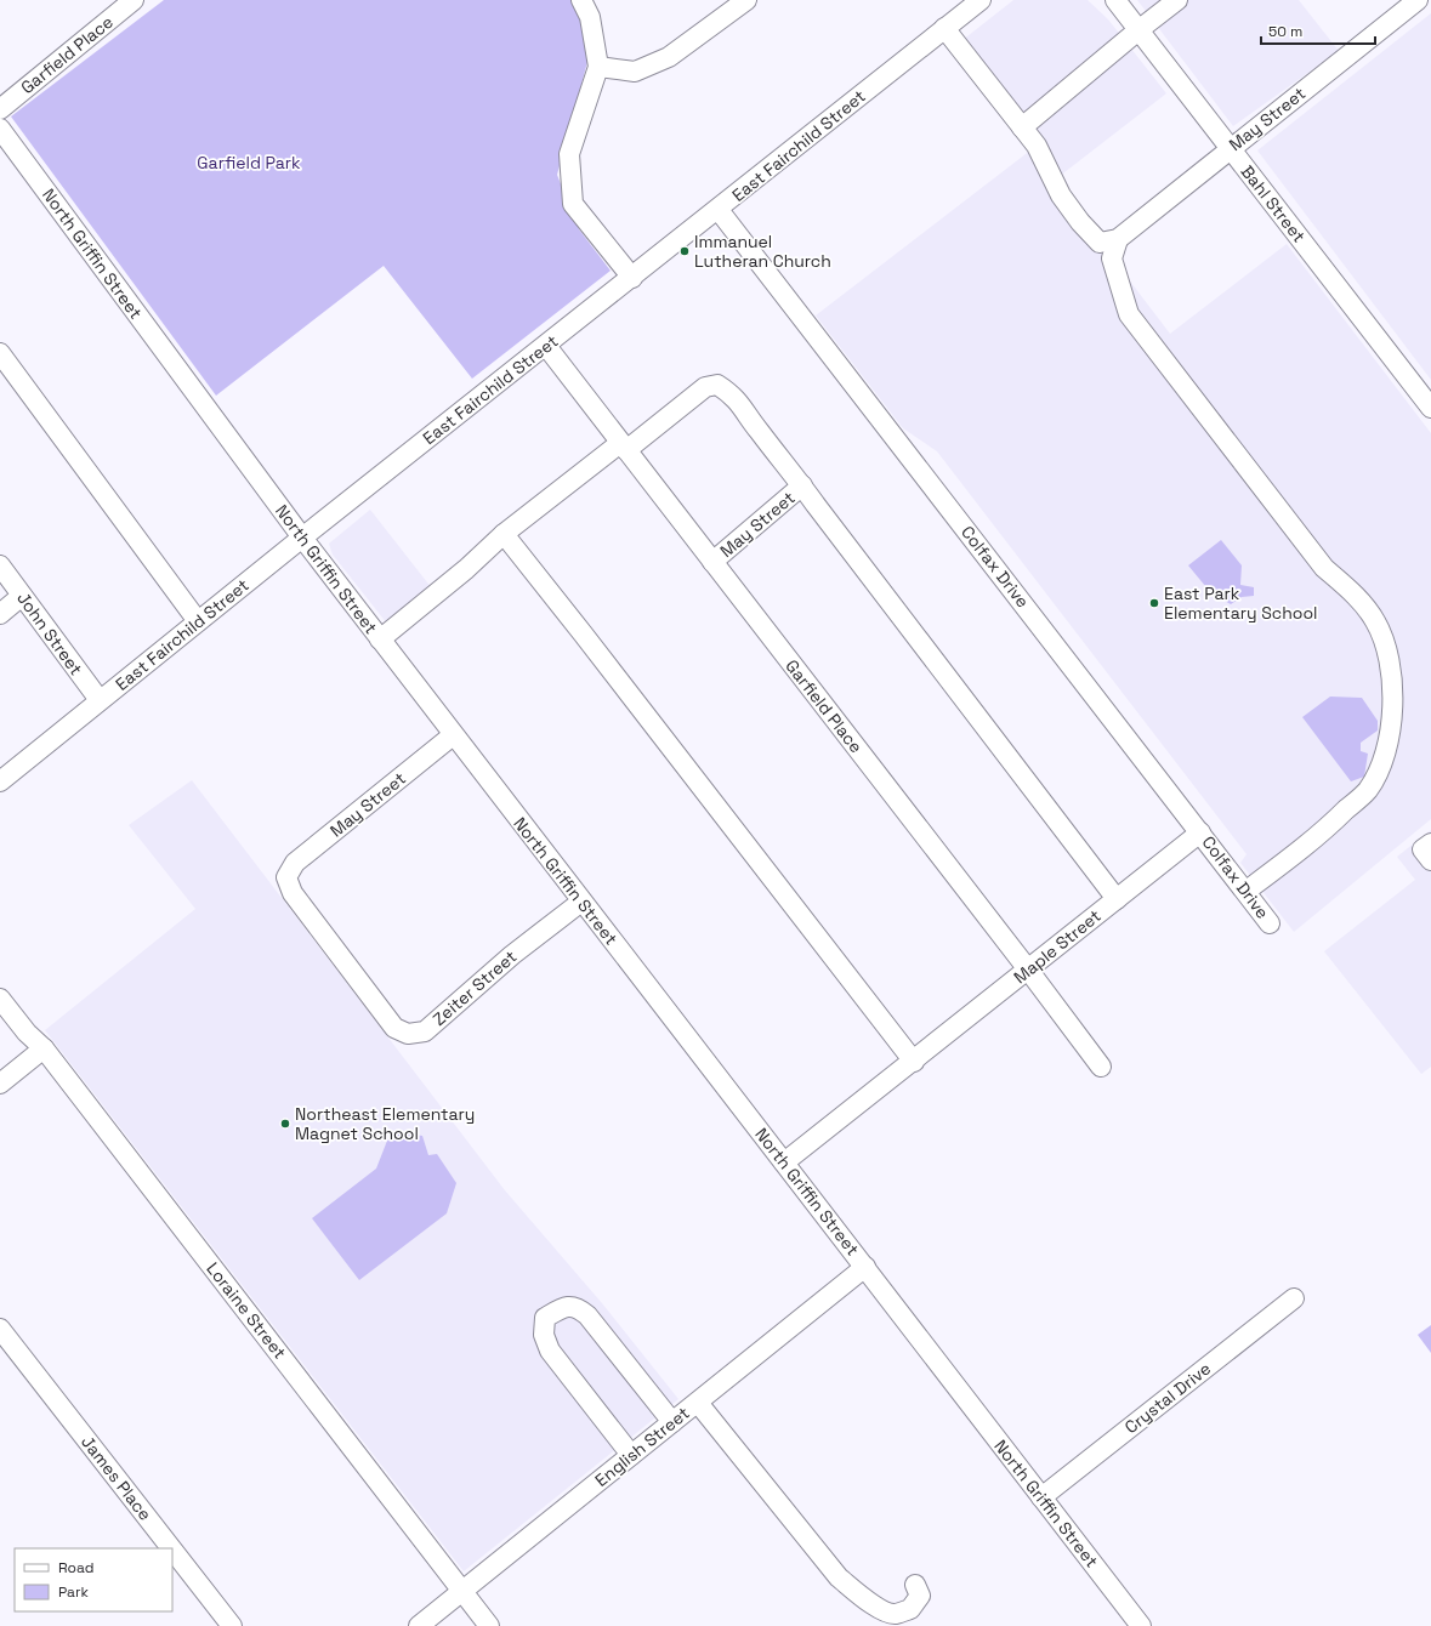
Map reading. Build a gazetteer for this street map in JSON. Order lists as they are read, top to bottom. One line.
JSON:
{"streets":{"street":["Garfield Place","May Street","East Fairchild Street","Bahl Street","North Griffin Street","Colfax Drive","John Street","Maple Street","Zeiter Street","Loraine Street","Crystal Drive","English Street","James Place"]},"crossings":[["Garfield Place","May Street"],["Garfield Place","East Fairchild Street"],["Garfield Place","Maple Street"],["May Street","Bahl Street"],["May Street","North Griffin Street"],["May Street","Zeiter Street"],["East Fairchild Street","North Griffin Street"],["East Fairchild Street","Colfax Drive"],["East Fairchild Street","John Street"],["North Griffin Street","Maple Street"],["North Griffin Street","Zeiter Street"],["North Griffin Street","Crystal Drive"],["North Griffin Street","English Street"],["Colfax Drive","Maple Street"],["Loraine Street","English Street"]],"parks":["Garfield Park"],"places":["Immanuel Lutheran Church","East Park Elementary School","Northeast Elementary Magnet School"],"legend":["Road","Park"],"scale_bar":"50 m"}
